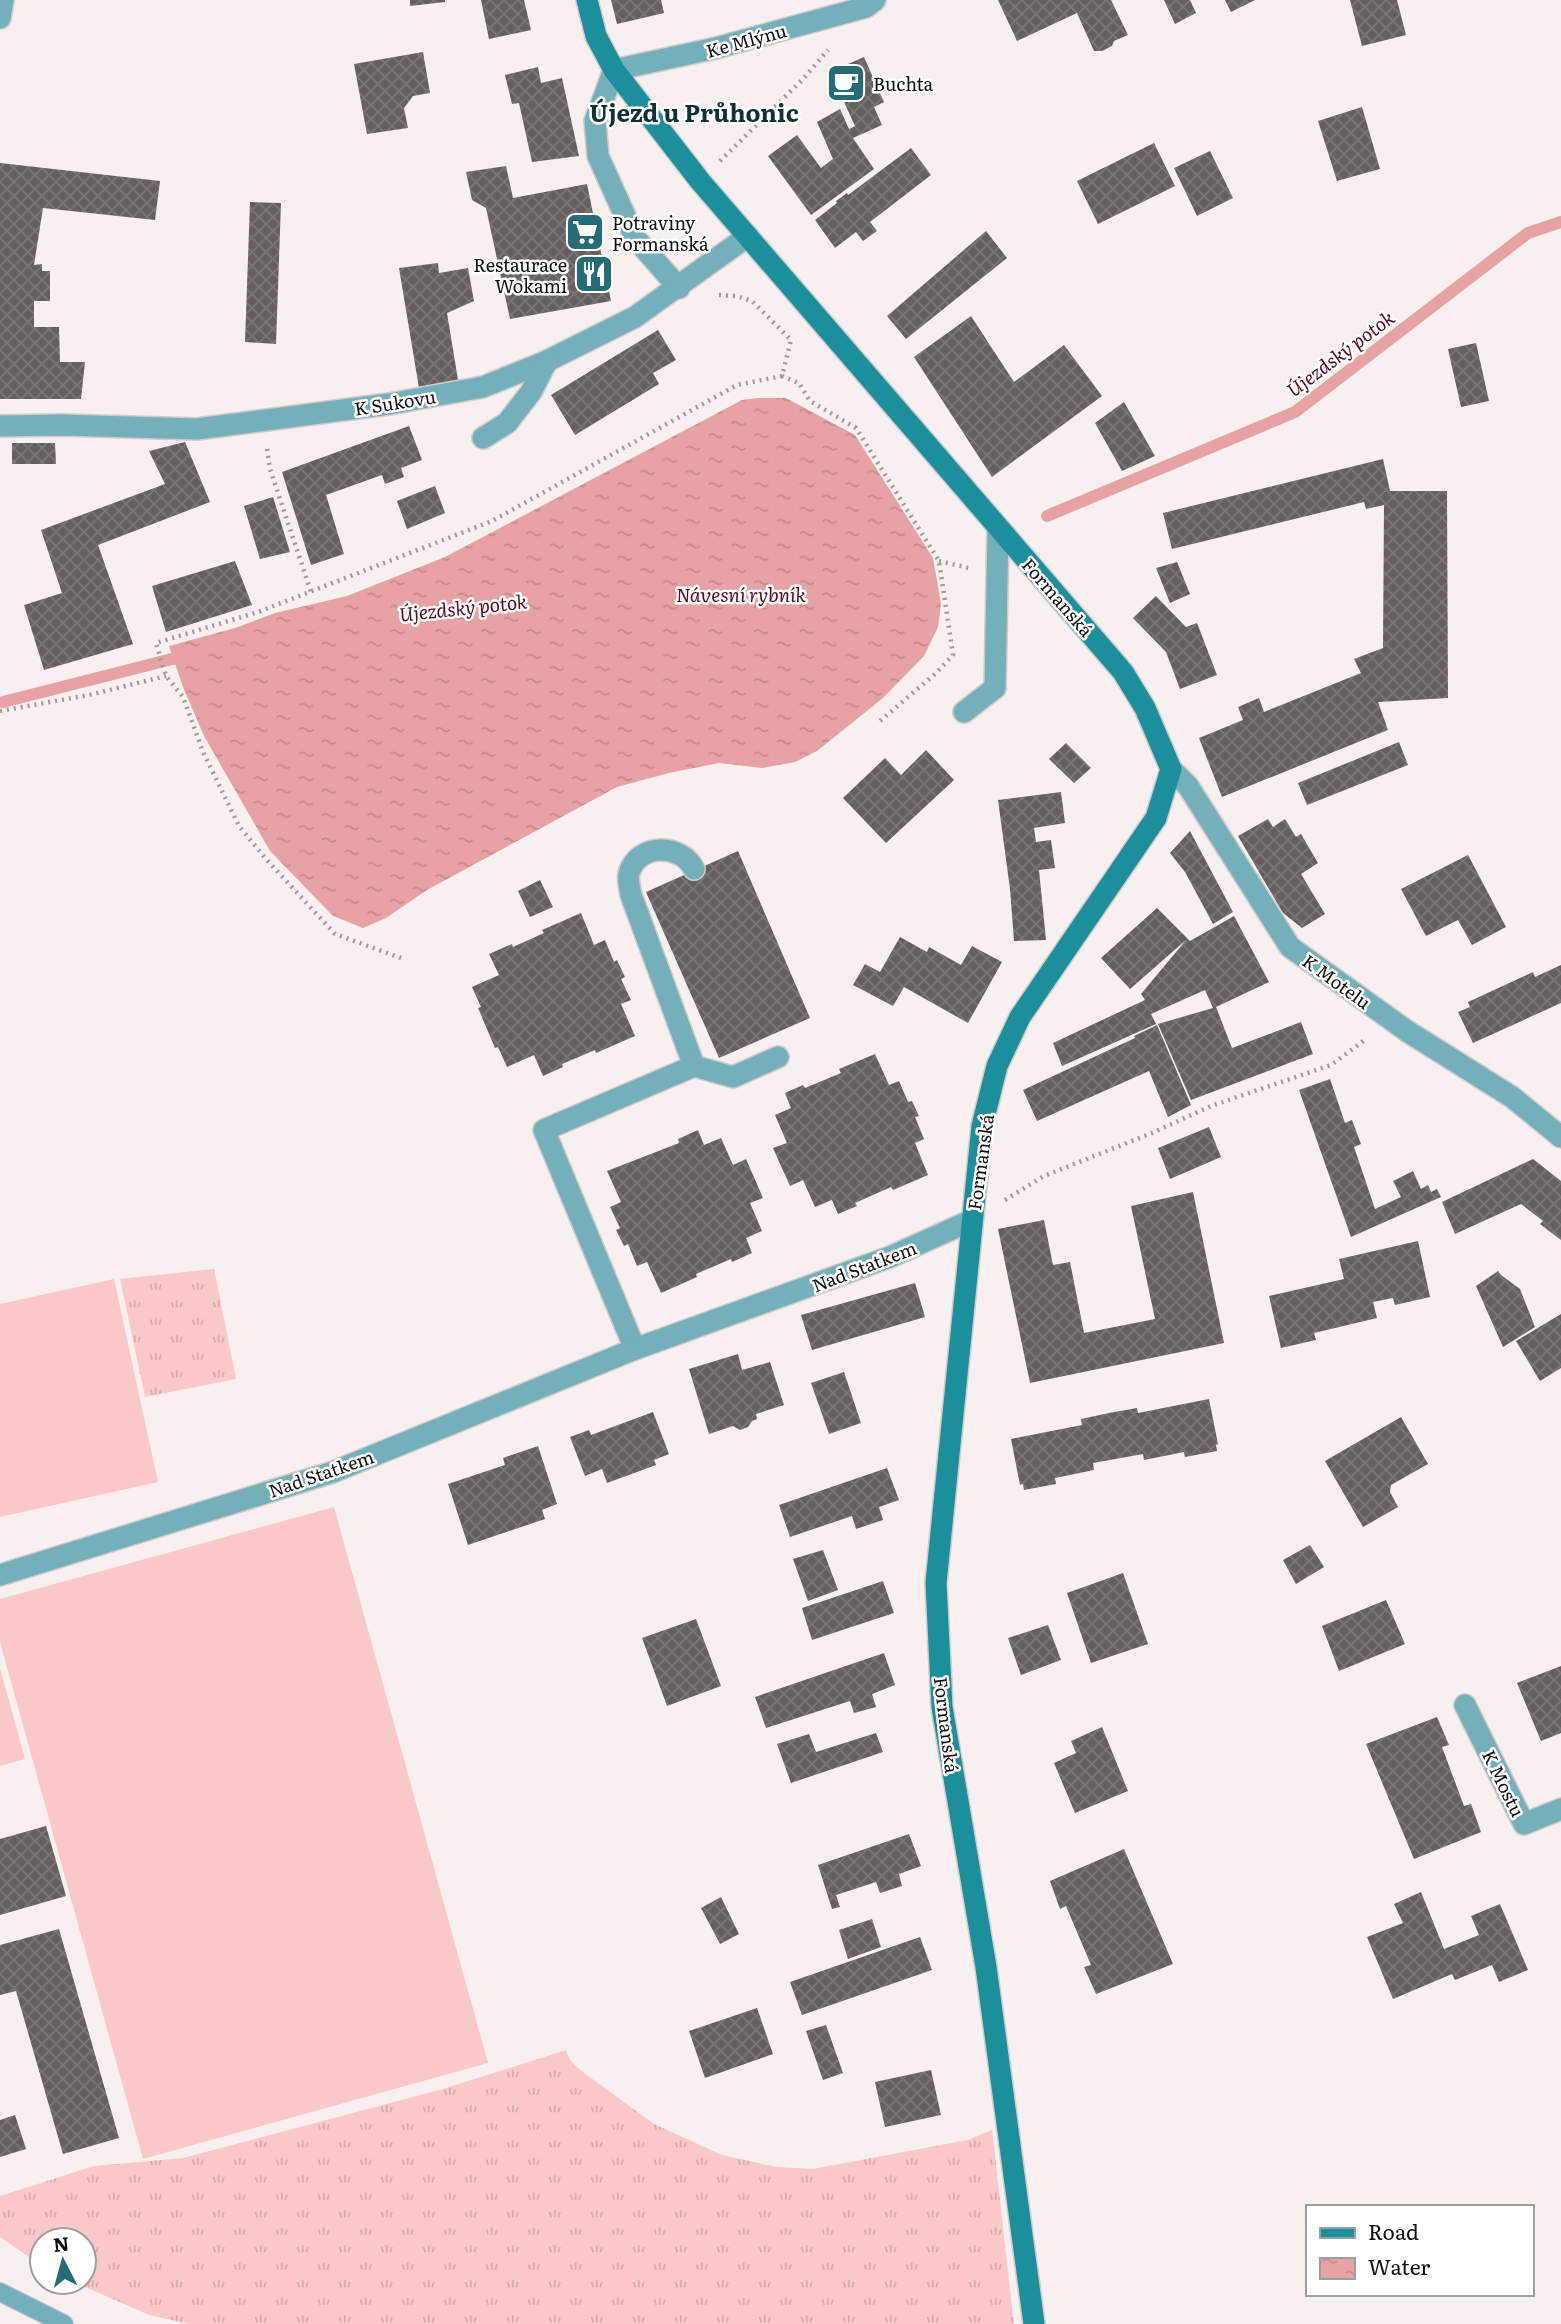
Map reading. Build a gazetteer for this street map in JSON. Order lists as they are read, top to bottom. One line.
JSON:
{"streets":{"street":["Ke Mlýnu","K Sukovu","Formanská","K Motelu","Nad Statkem","K Mostu"]},"crossings":[["Ke Mlýnu","Formanská"],["K Sukovu","Formanská"],["Formanská","K Motelu"],["Formanská","Nad Statkem"]],"districts":["Újezd u Průhonic"],"water":["Újezdský potok","Návesní rybník"],"places":{"cafe":["Buchta"],"supermarket":["Potraviny Formanská"],"restaurant":["Restaurace Wokami"]},"legend":["Road","Water"],"north":"top"}
